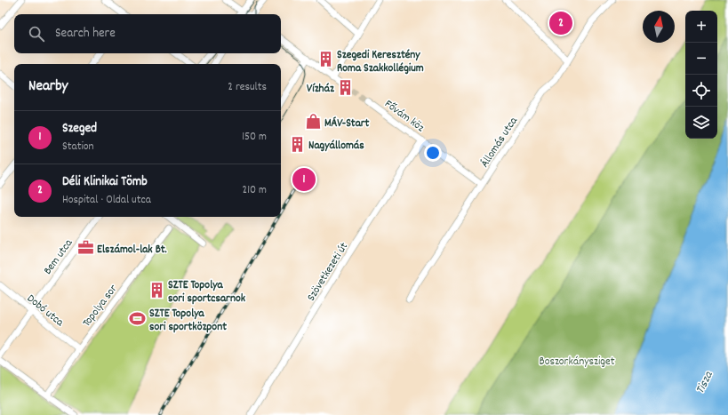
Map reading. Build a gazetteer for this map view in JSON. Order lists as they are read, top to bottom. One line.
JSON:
{"streets":{"street":["Fővám köz","Állomás utca","Bem utca","Szövetkezeti út","Topolya sor","Dobó utca"]},"crossings":[["Fővám köz","Állomás utca"],["Fővám köz","Szövetkezeti út"],["Bem utca","Dobó utca"],["Topolya sor","Dobó utca"]],"water":["Tisza"],"parks":["Boszorkánysziget"],"places":{"building":["Szegedi Keresztény Roma Szakkollégium","Vízház","Nagyállomás","SZTE Topolya sori sportcsarnok"],"shop":["MÁV-Start"],"office":["Elszámol-lak Bt."],"sports":["SZTE Topolya sori sportközpont"]},"north":"top","page":{"pins":["2","1"],"map_buttons":["+","−"],"search":"Search here","heading":["Nearby","2 results"],"list":[{"mark":"1","name":"Szeged","note":"Station","value":"150 m"},{"mark":"2","name":"Déli Klinikai Tömb","note":"Hospital · Oldal utca","value":"210 m"}]}}
